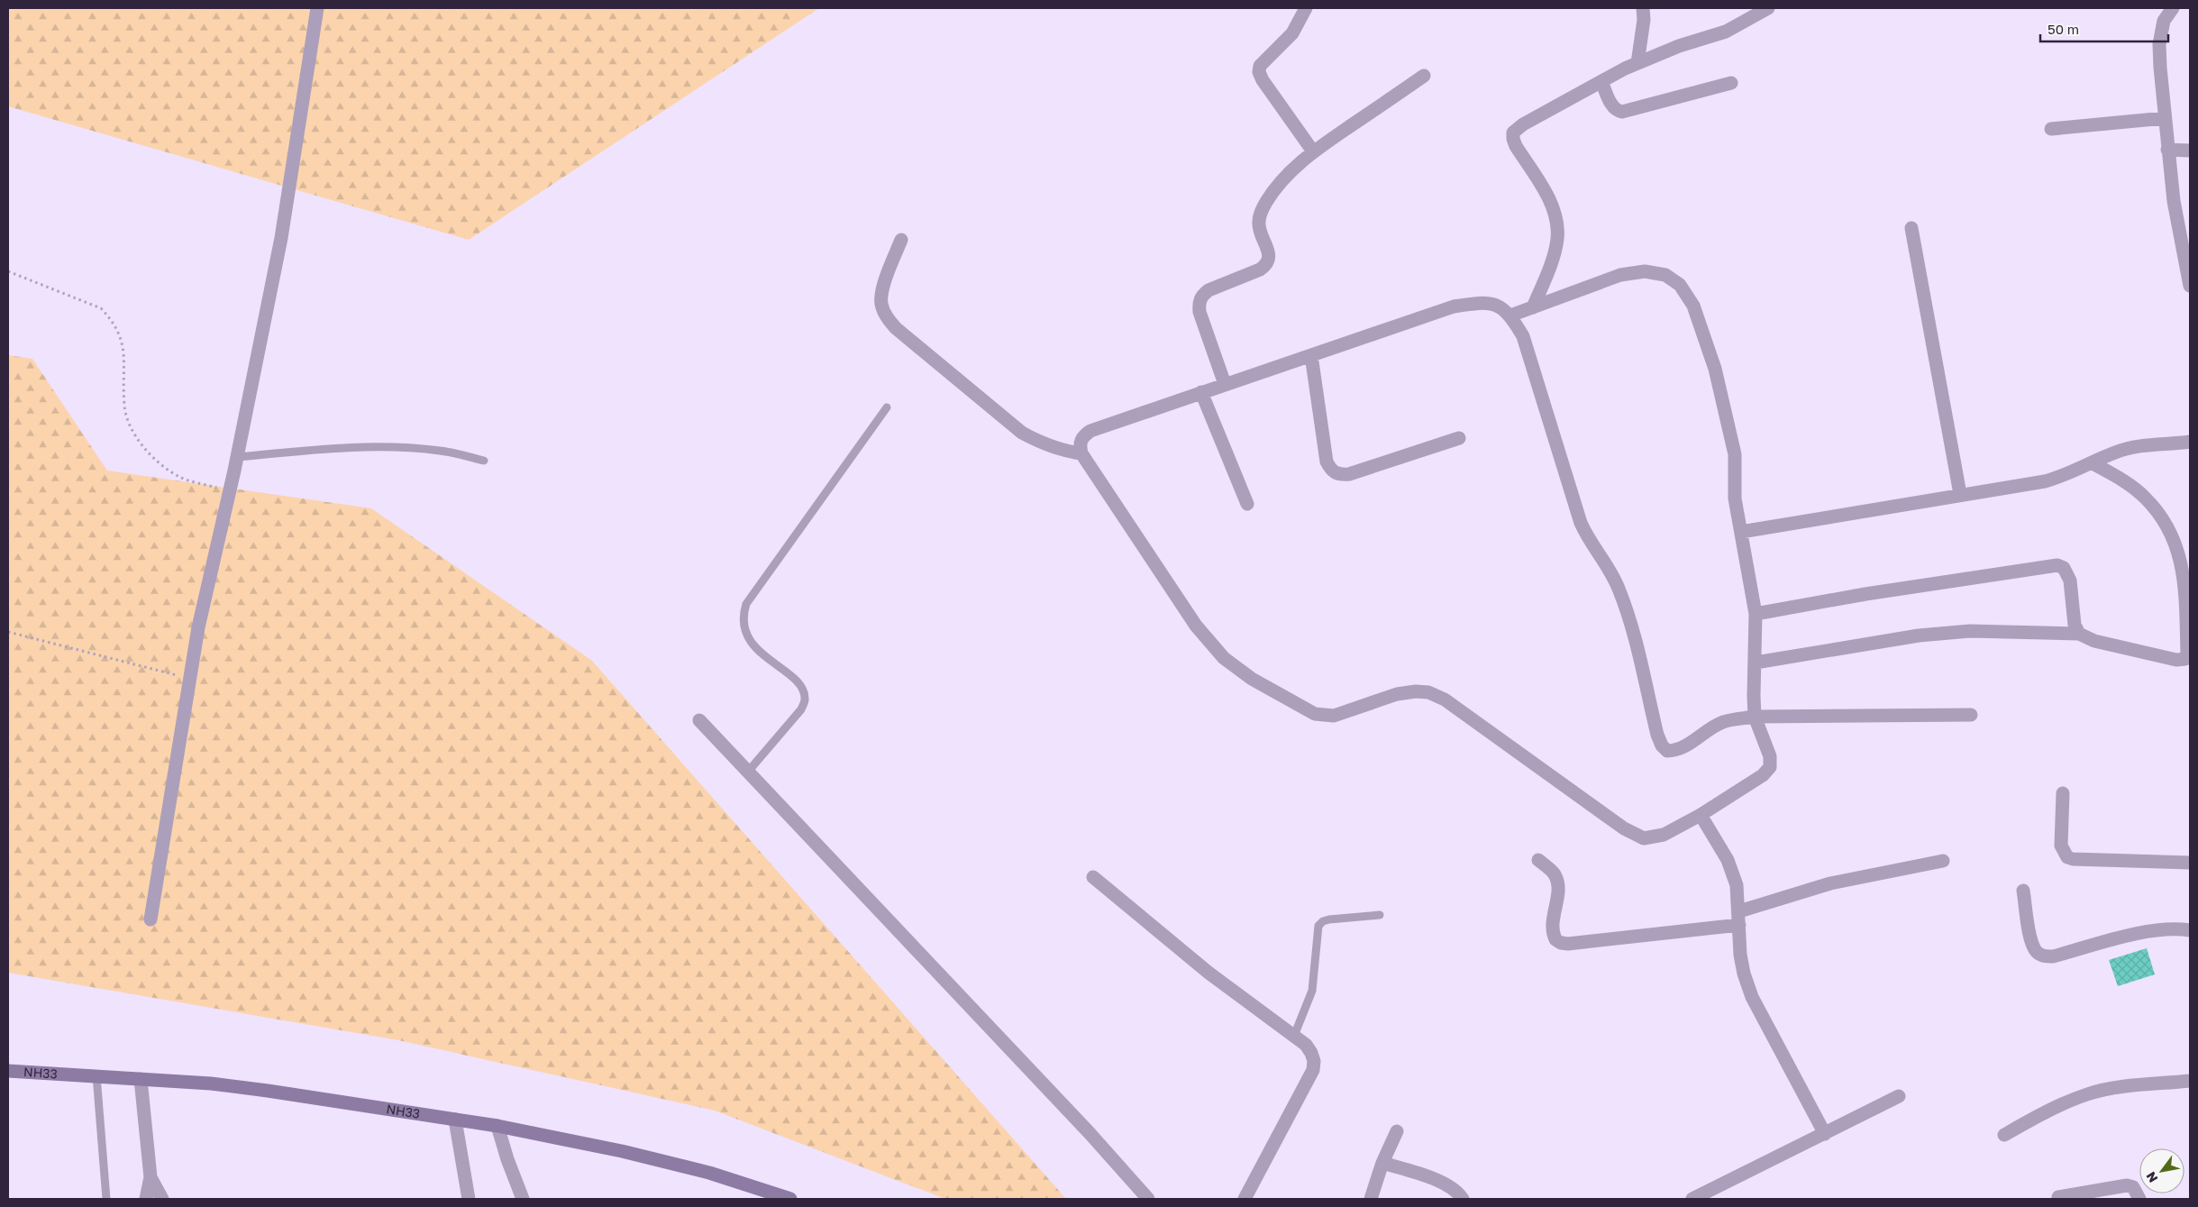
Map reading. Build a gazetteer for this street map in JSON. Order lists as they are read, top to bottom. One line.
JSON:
{"streets":{"main road":["NH33"]},"scale_bar":"50 m","north":"bottom left"}
